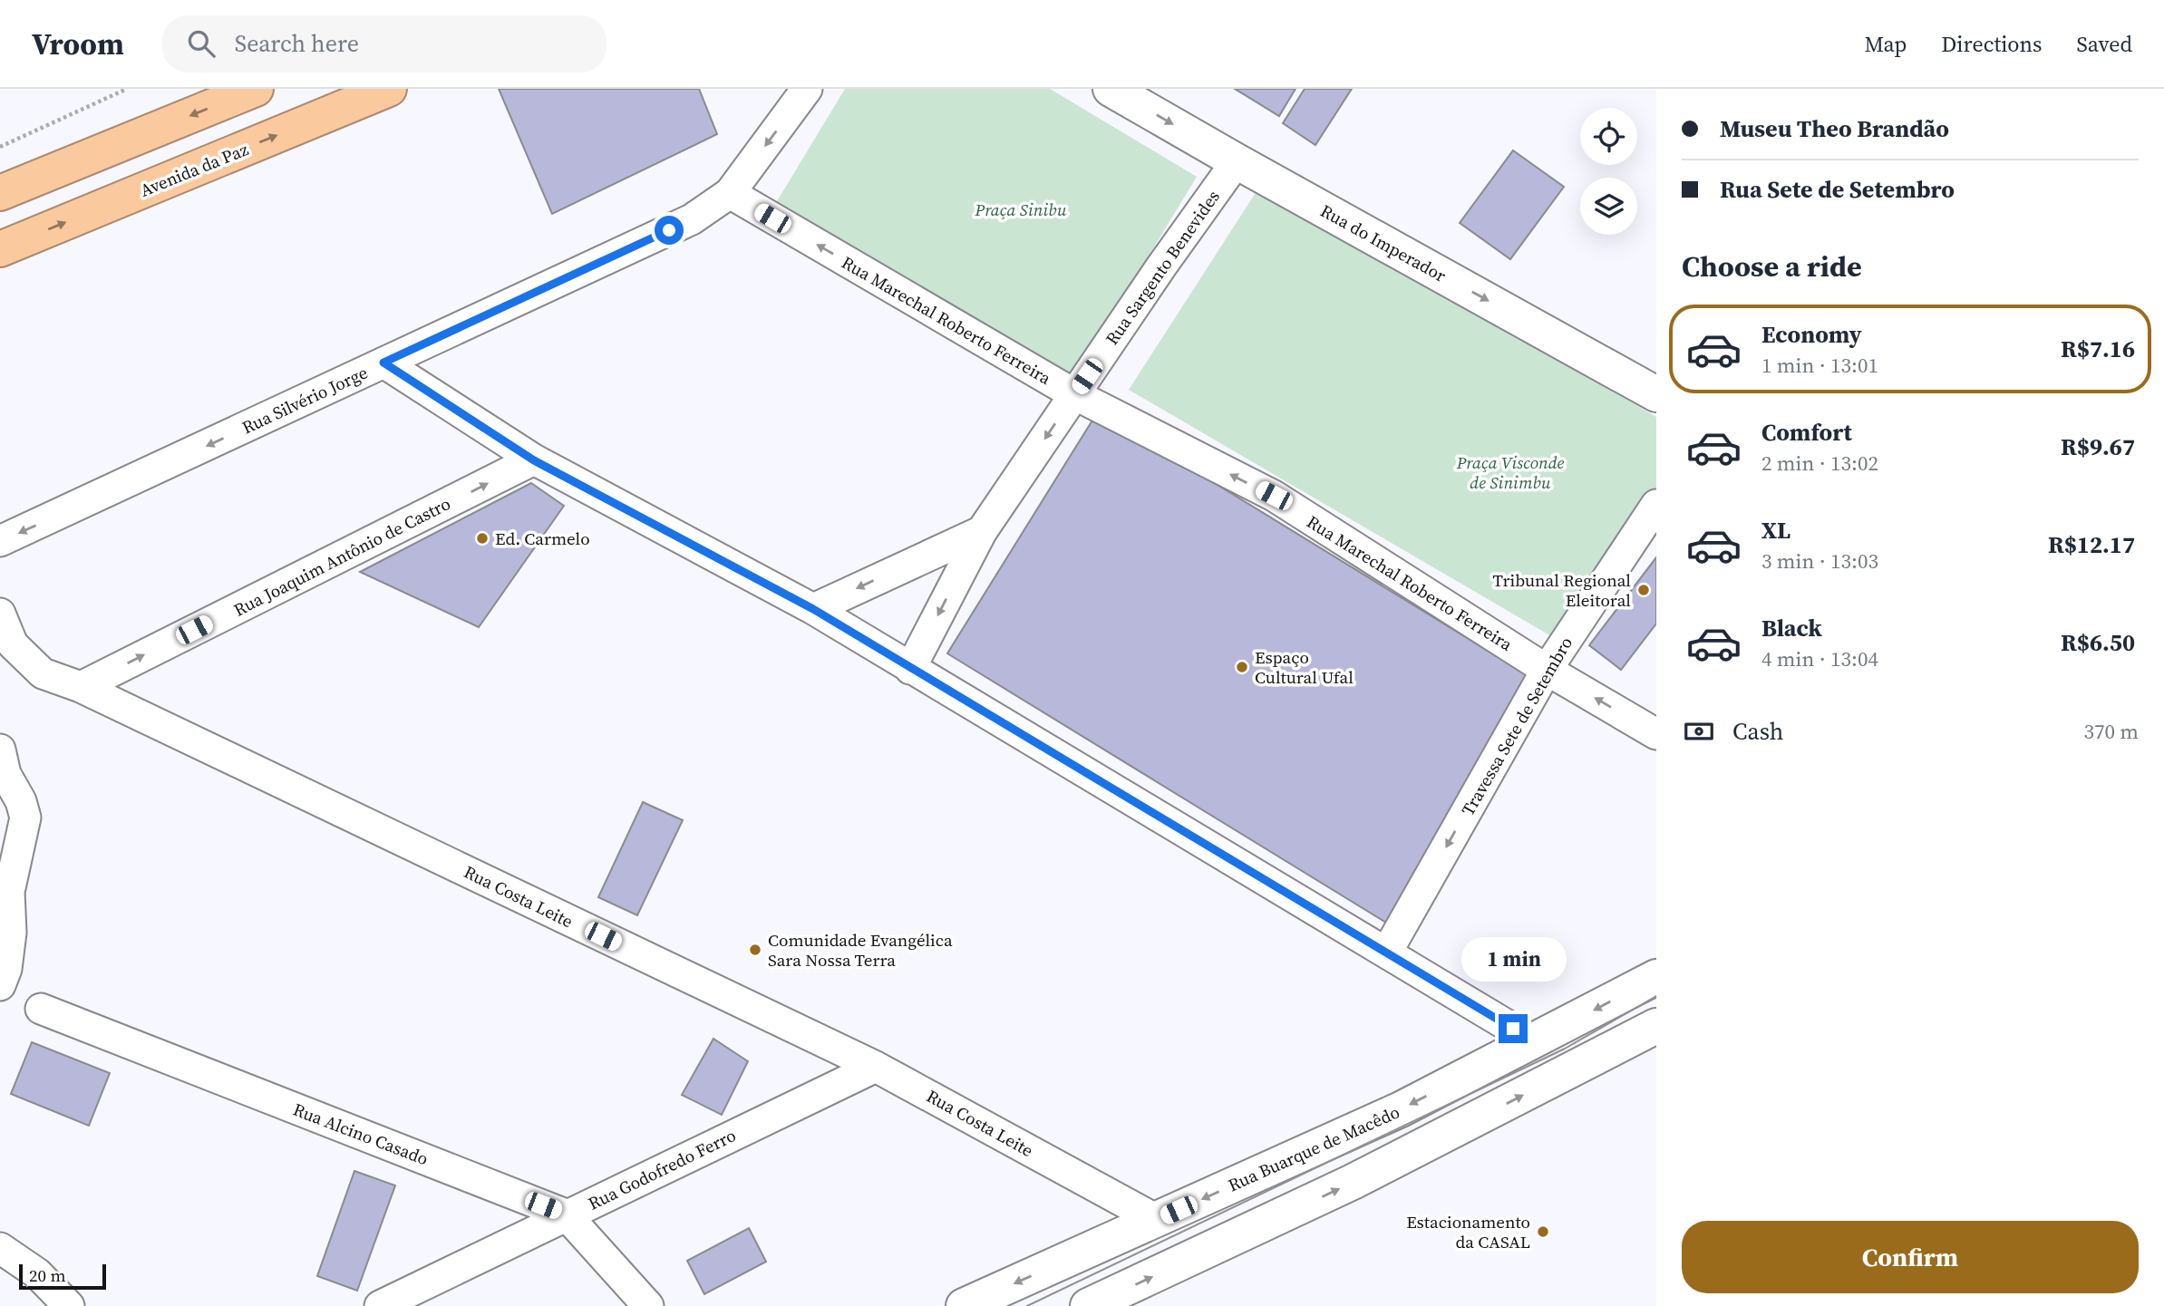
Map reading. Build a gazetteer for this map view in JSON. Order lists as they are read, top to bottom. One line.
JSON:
{"streets":{"highway":["Avenida da Paz"],"street":["Rua do Imperador","Rua Sargento Benevides","Rua Marechal Roberto Ferreira","Rua Silvério Jorge","Rua Joaquim Antônio de Castro","Travessa Sete de Setembro","Rua Costa Leite","Rua Alcino Casado","Rua Buarque de Macêdo","Rua Godofredo Ferro"]},"crossings":[["Rua do Imperador","Rua Sargento Benevides"],["Rua Sargento Benevides","Rua Marechal Roberto Ferreira"],["Rua Marechal Roberto Ferreira","Rua Silvério Jorge"],["Rua Marechal Roberto Ferreira","Travessa Sete de Setembro"],["Rua Joaquim Antônio de Castro","Rua Costa Leite"],["Rua Costa Leite","Rua Buarque de Macêdo"],["Rua Costa Leite","Rua Godofredo Ferro"],["Rua Alcino Casado","Rua Godofredo Ferro"]],"one_way":["Rua do Imperador","Rua Sargento Benevides","Rua Marechal Roberto Ferreira","Rua Silvério Jorge","Rua Joaquim Antônio de Castro","Travessa Sete de Setembro"],"parks":["Praça Sinibu","Praça Visconde de Sinimbu"],"places":["Ed. Carmelo","Tribunal Regional Eleitoral","Espaço Cultural Ufal","Comunidade Evangélica Sara Nossa Terra","Estacionamento da CASAL"],"scale_bar":"20 m","page":{"header":"Vroom","search":"Search here","nav":["Map","Directions","Saved"],"banner":["Museu Theo Brandão","Rua Sete de Setembro"],"heading":"Choose a ride","list":[{"name":"Economy","note":"1 min · 13:01","value":"R$7.16"},{"name":"Comfort","note":"2 min · 13:02","value":"R$9.67"},{"name":"XL","note":"3 min · 13:03","value":"R$12.17"},{"name":"Black","note":"4 min · 13:04","value":"R$6.50"}],"pay":["Cash","370 m"],"bubble":"1 min","buttons":"Confirm","scale":"20 m"}}
